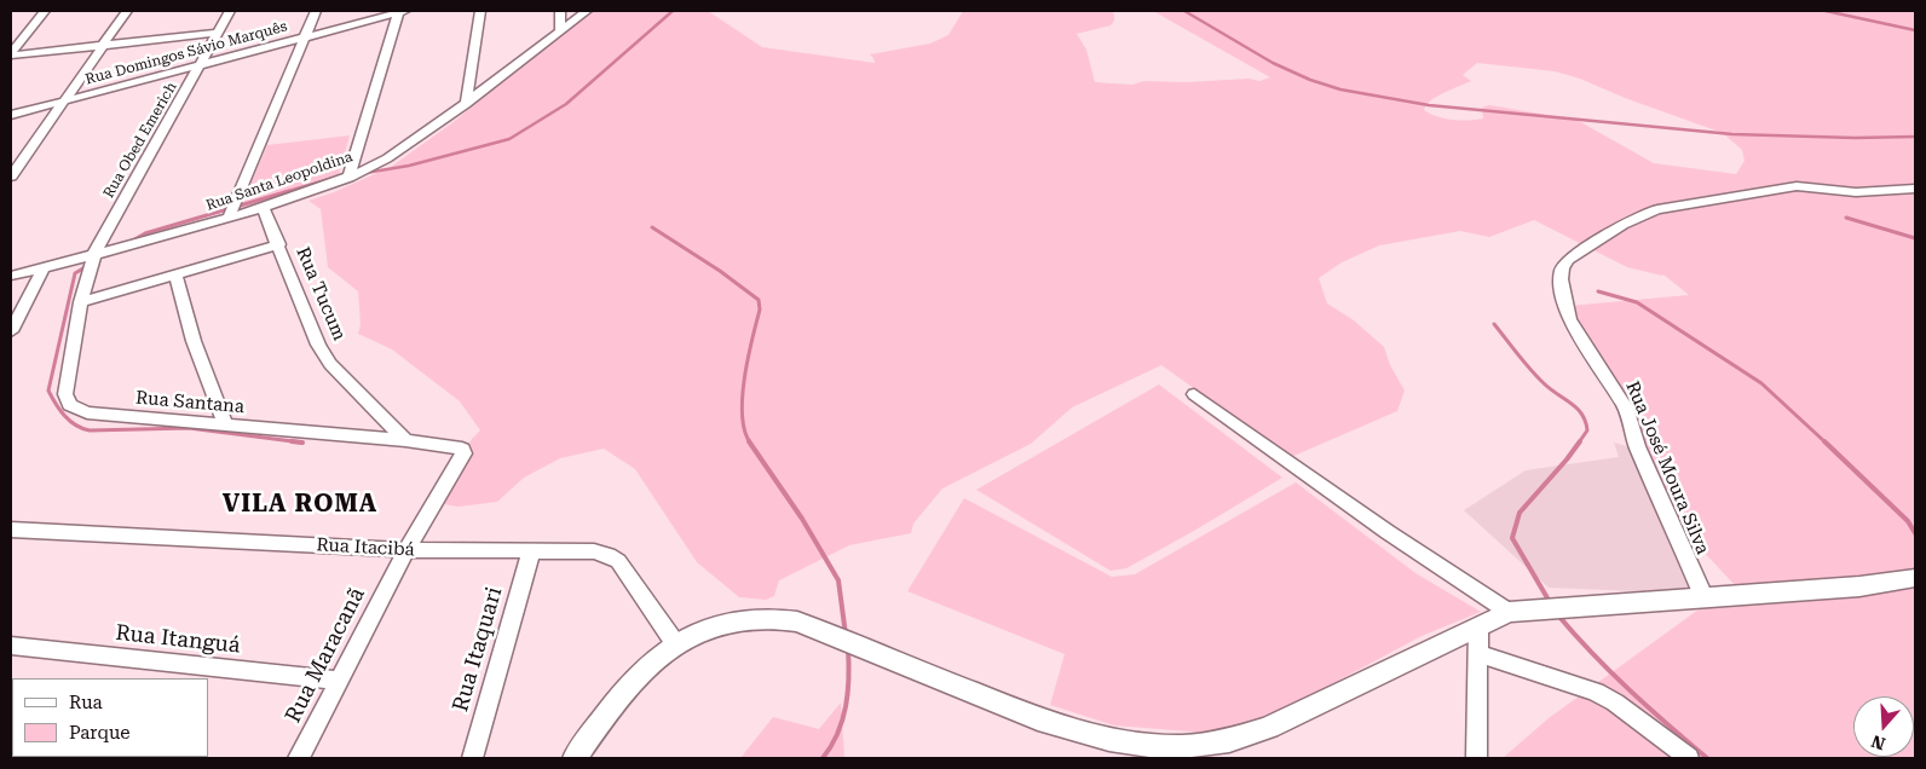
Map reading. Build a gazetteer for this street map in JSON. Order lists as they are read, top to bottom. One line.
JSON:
{"streets":{"street":["Rua Domingos Sávio Marquês","Rua Obed Emerich","Rua Santa Leopoldina","Rua Tucum","Rua Santana","Rua José Moura Silva","Rua Itacibá","Rua Itanguá","Rua Itaquari","Rua Maracanã"]},"crossings":[["Rua Domingos Sávio Marquês","Rua Obed Emerich"],["Rua Obed Emerich","Rua Santa Leopoldina"],["Rua Obed Emerich","Rua Santana"],["Rua Santa Leopoldina","Rua Tucum"],["Rua Santa Leopoldina","Rua Santana"],["Rua Tucum","Rua Santana"],["Rua Santana","Rua Maracanã"],["Rua Itacibá","Rua Itaquari"],["Rua Itacibá","Rua Maracanã"],["Rua Itanguá","Rua Maracanã"]],"districts":["VILA ROMA"],"legend":["Rua","Parque"],"north":"bottom"}
